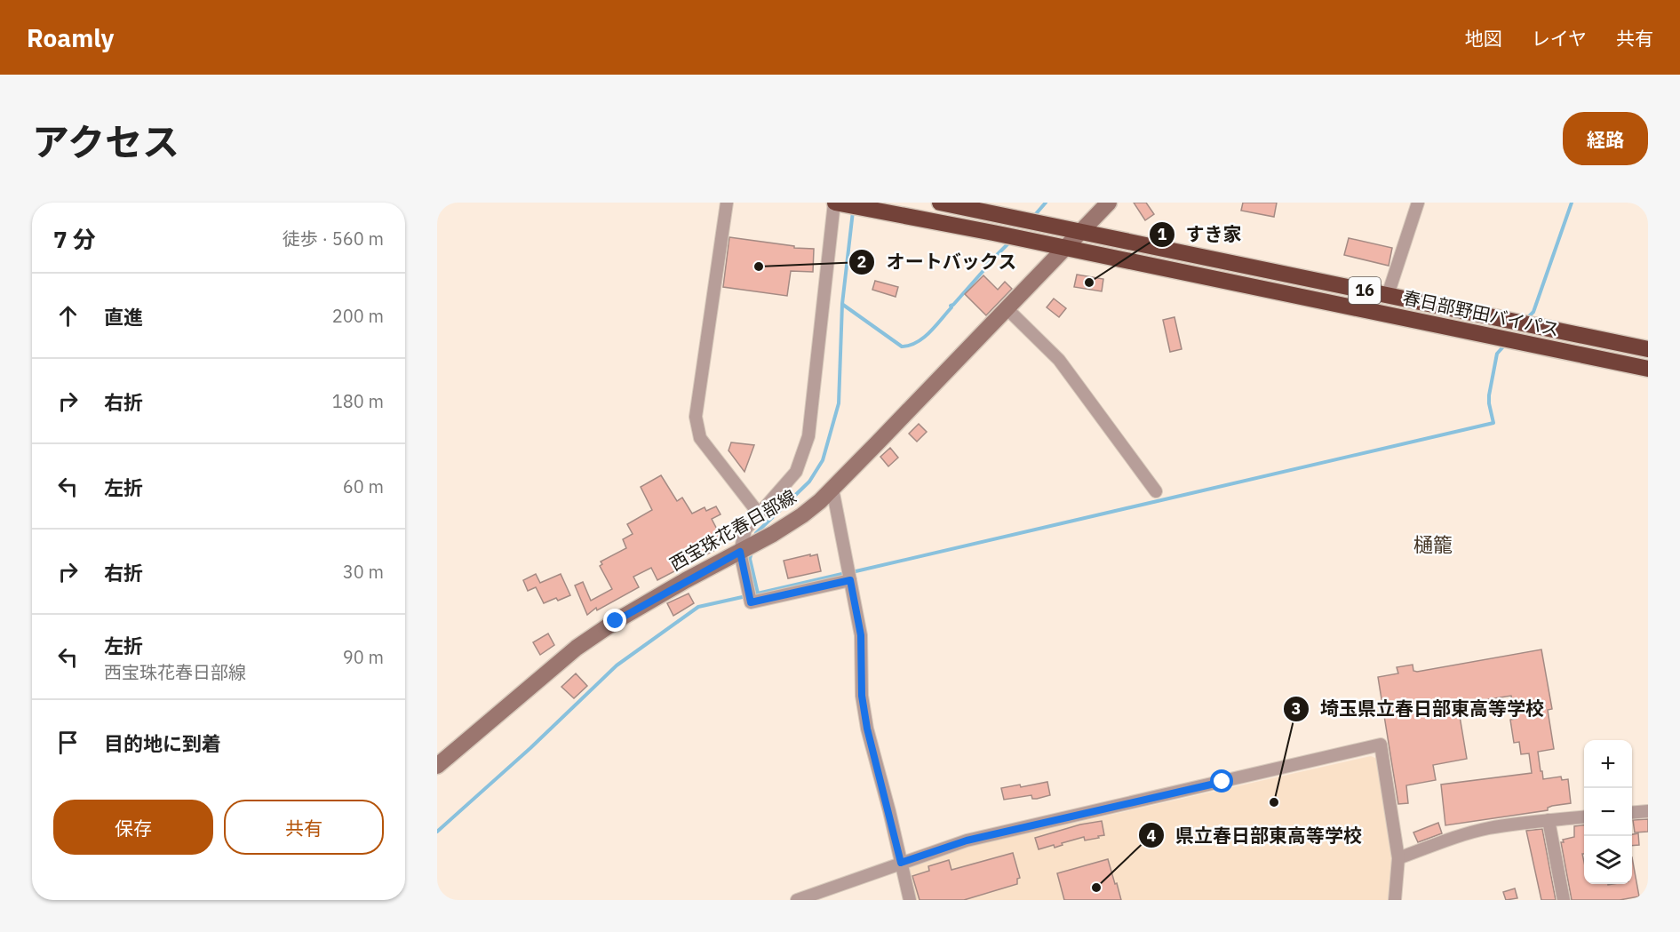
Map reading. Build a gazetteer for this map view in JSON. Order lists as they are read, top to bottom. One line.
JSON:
{"streets":{"highway":["16","春日部野田バイパス"],"main road":["西宝珠花春日部線"]},"crossings":[["春日部野田バイパス","西宝珠花春日部線"]],"districts":["樋籠"],"places":["オートバックス","すき家","埼玉県立春日部東高等学校","県立春日部東高等学校"],"page":{"header":"Roamly","nav":["地図","レイヤ","共有"],"title":"アクセス","buttons":["経路",["保存","共有"]],"heading":["7 分","徒歩 · 560 m"],"list":[["直進","200 m"],["右折","180 m"],["左折","60 m"],["右折","30 m"],["左折","西宝珠花春日部線","90 m"],"目的地に到着"],"map_buttons":["+","−"]}}
